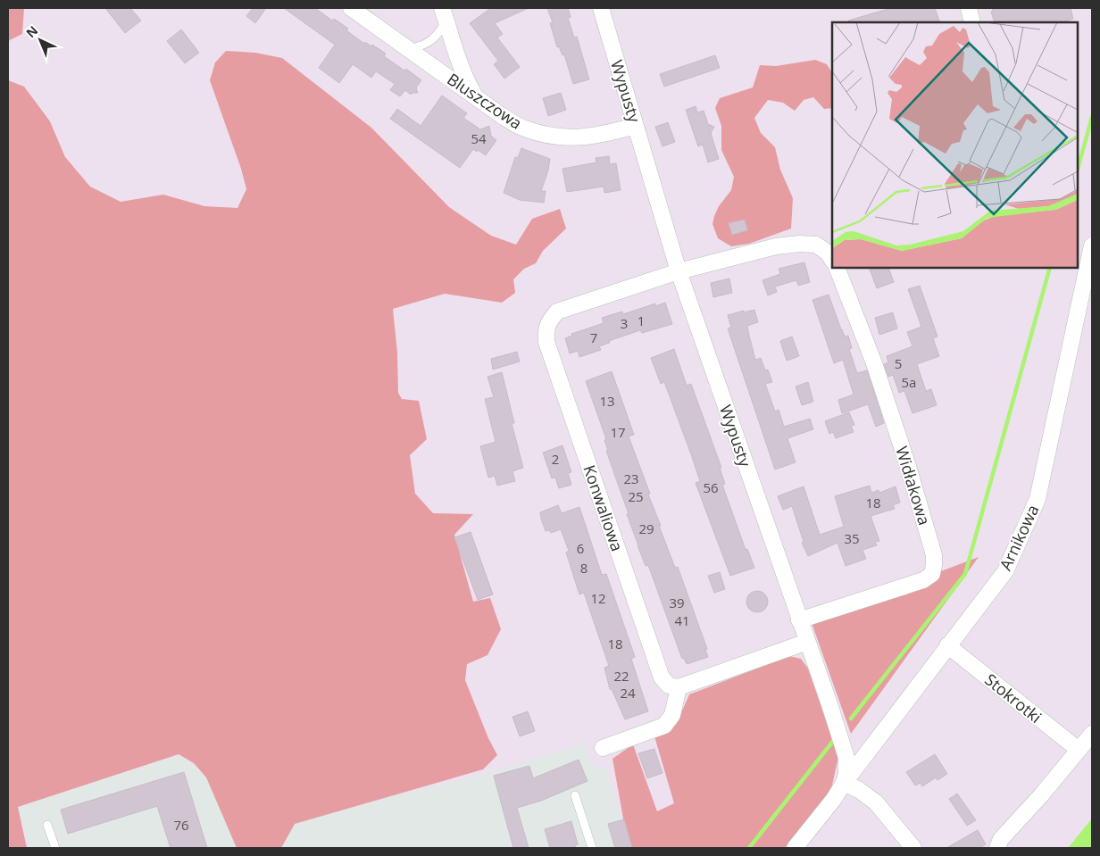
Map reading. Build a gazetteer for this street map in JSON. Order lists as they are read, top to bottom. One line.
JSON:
{"streets":{"street":["Wypusty","Bluszczowa","Widłakowa","Konwaliowa","Arnikowa","Stokrotki"]},"crossings":[["Wypusty","Bluszczowa"],["Wypusty","Widłakowa"],["Wypusty","Konwaliowa"],["Wypusty","Arnikowa"],["Arnikowa","Stokrotki"]],"house_numbers":["54","1","3","7","5","5a","13","17","2","23","56","25","18","29","35","6","8","12","39","41","18","22","24","76"],"north":"top left"}
